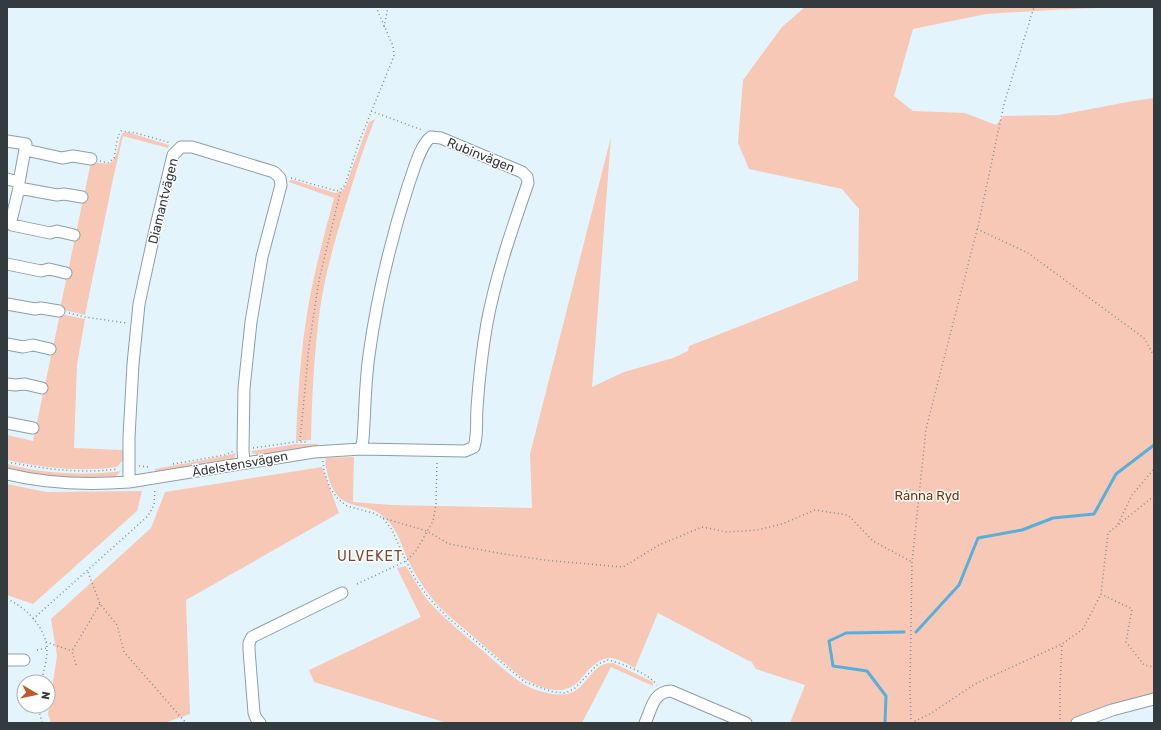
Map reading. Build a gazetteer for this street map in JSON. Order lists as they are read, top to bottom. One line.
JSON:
{"streets":{"street":["Rubinvägen","Diamantvägen","Ädelstensvägen"]},"crossings":[["Rubinvägen","Ädelstensvägen"],["Diamantvägen","Ädelstensvägen"]],"districts":["ULVEKET"],"parks":["Rånna Ryd"],"north":"right"}
